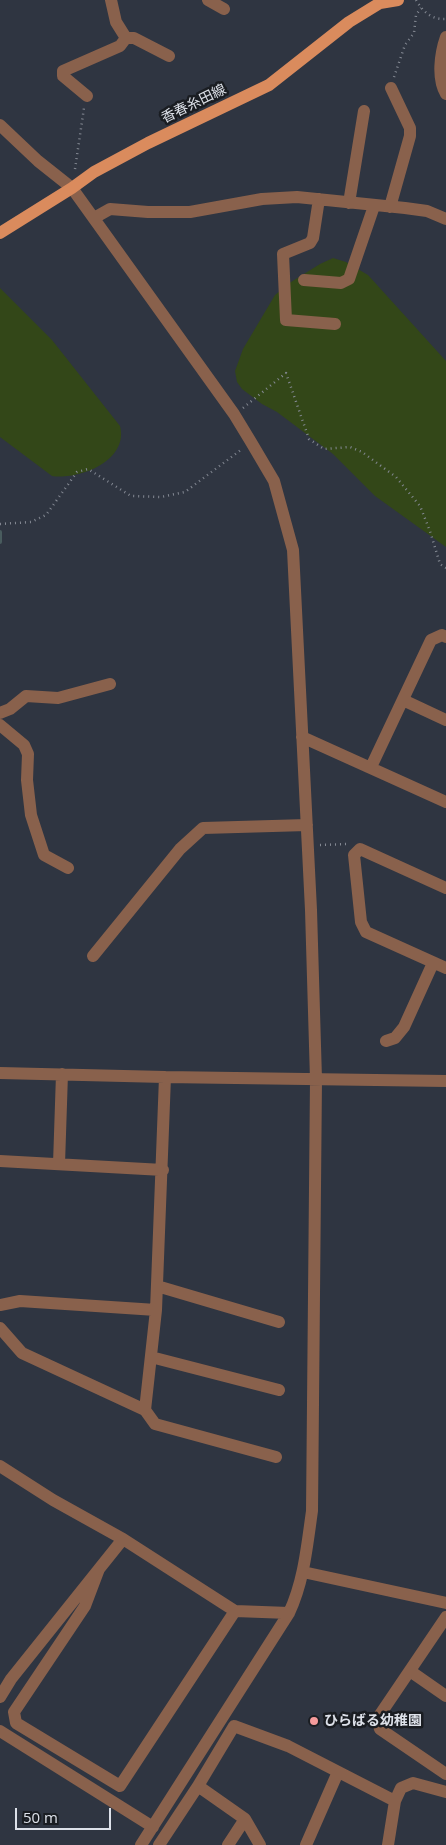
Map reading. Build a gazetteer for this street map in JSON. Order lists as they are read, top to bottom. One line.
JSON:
{"streets":{"main road":["香春糸田線"]},"places":["ひらばる幼稚園"],"scale_bar":"50 m"}
